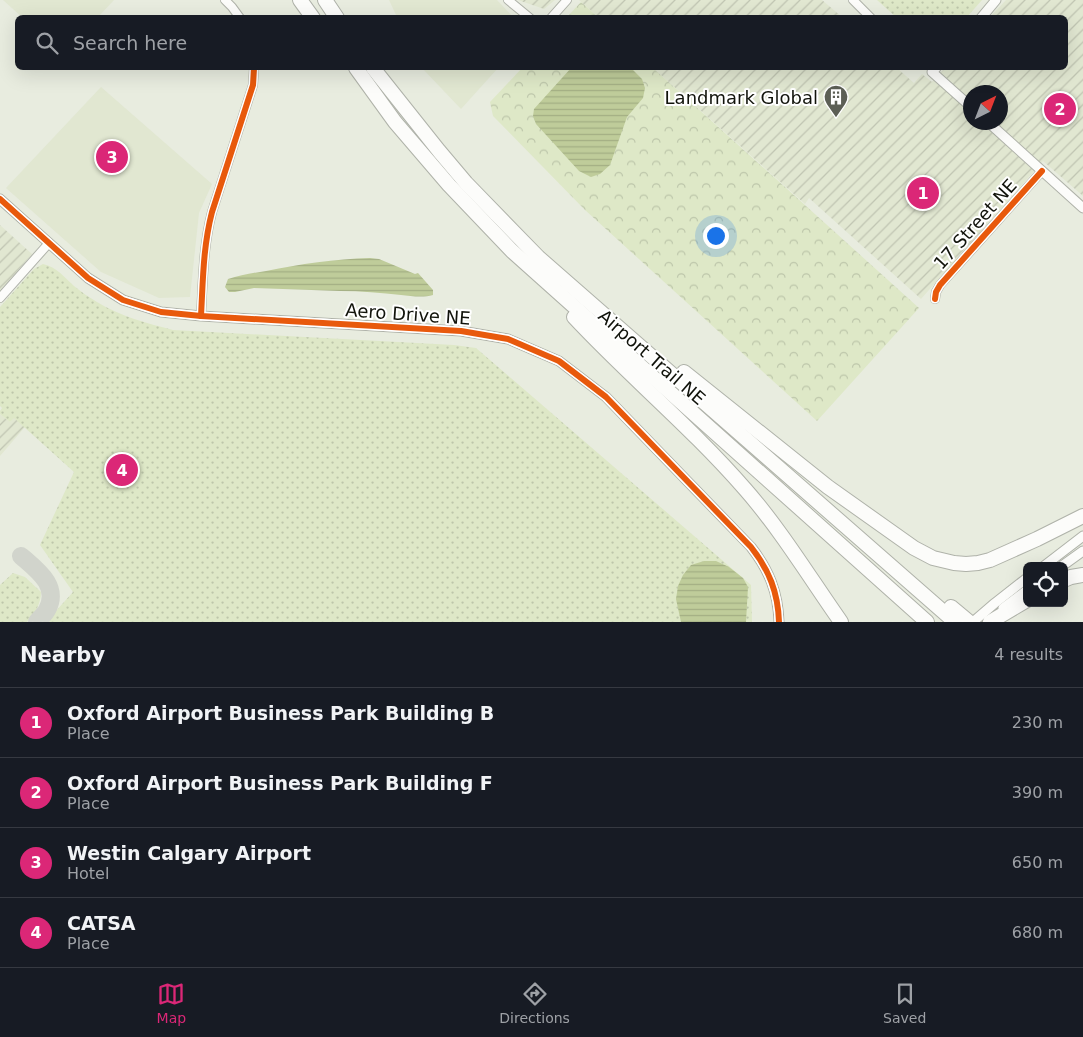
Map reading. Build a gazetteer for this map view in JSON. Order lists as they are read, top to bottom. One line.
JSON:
{"streets":{"highway":["Airport Trail NE"],"street":["17 Street NE","Aero Drive NE"]},"places":{"building":["Landmark Global"]},"north":"top right","page":{"search":"Search here","pins":["2","3","1","4"],"heading":["Nearby","4 results"],"list":[{"mark":"1","name":"Oxford Airport Business Park Building B","note":"Place","value":"230 m"},{"mark":"2","name":"Oxford Airport Business Park Building F","note":"Place","value":"390 m"},{"mark":"3","name":"Westin Calgary Airport","note":"Hotel","value":"650 m"},{"mark":"4","name":"CATSA","note":"Place","value":"680 m"}],"nav":["Map","Directions","Saved"]}}
